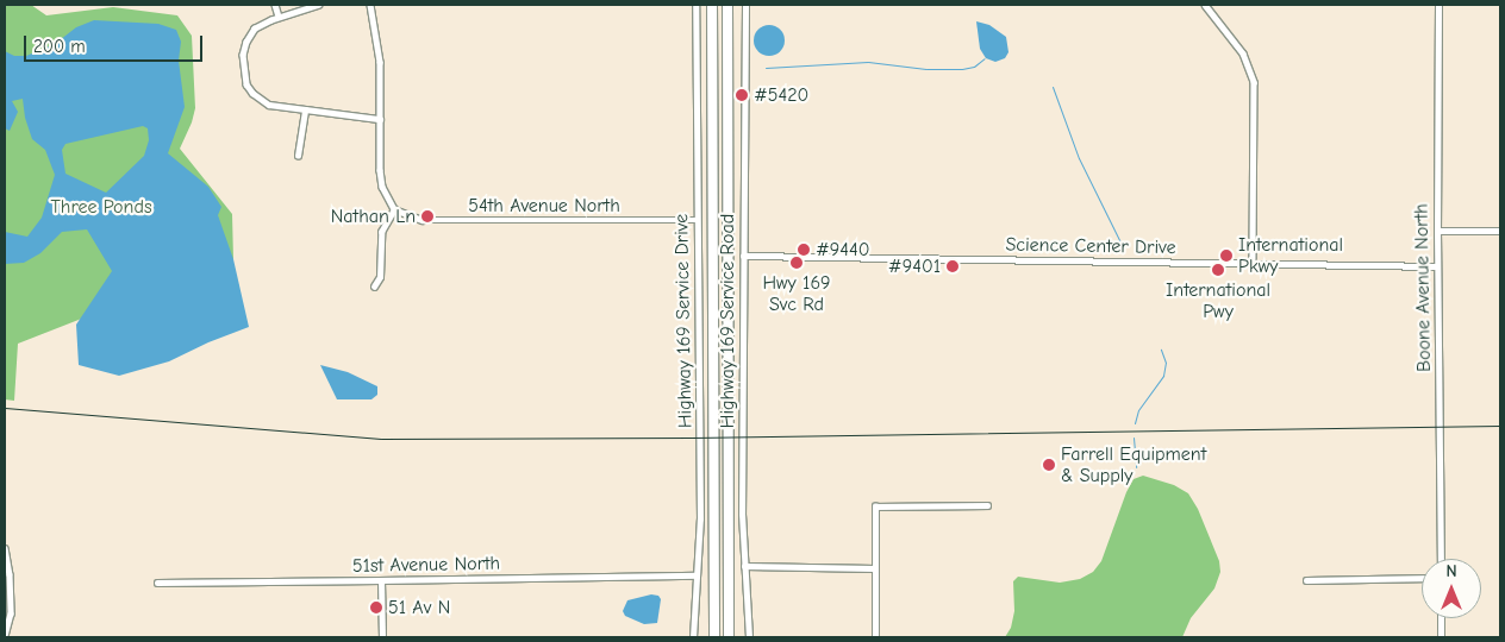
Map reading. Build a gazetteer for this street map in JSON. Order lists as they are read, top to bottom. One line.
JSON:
{"streets":{"street":["54th Avenue North","Science Center Drive","Boone Avenue North","Highway 169 Service Drive","Highway 169 Service Road","51st Avenue North"]},"crossings":[["54th Avenue North","Highway 169 Service Drive"],["Science Center Drive","Boone Avenue North"],["Science Center Drive","Highway 169 Service Road"],["Highway 169 Service Drive","51st Avenue North"]],"parks":["Three Ponds"],"places":["#5420","Nathan Ln","#9440","International Pkwy","Hwy 169 Svc Rd","#9401","International Pwy","Farrell Equipment & Supply","51 Av N"],"scale_bar":"200 m","north":"top"}
